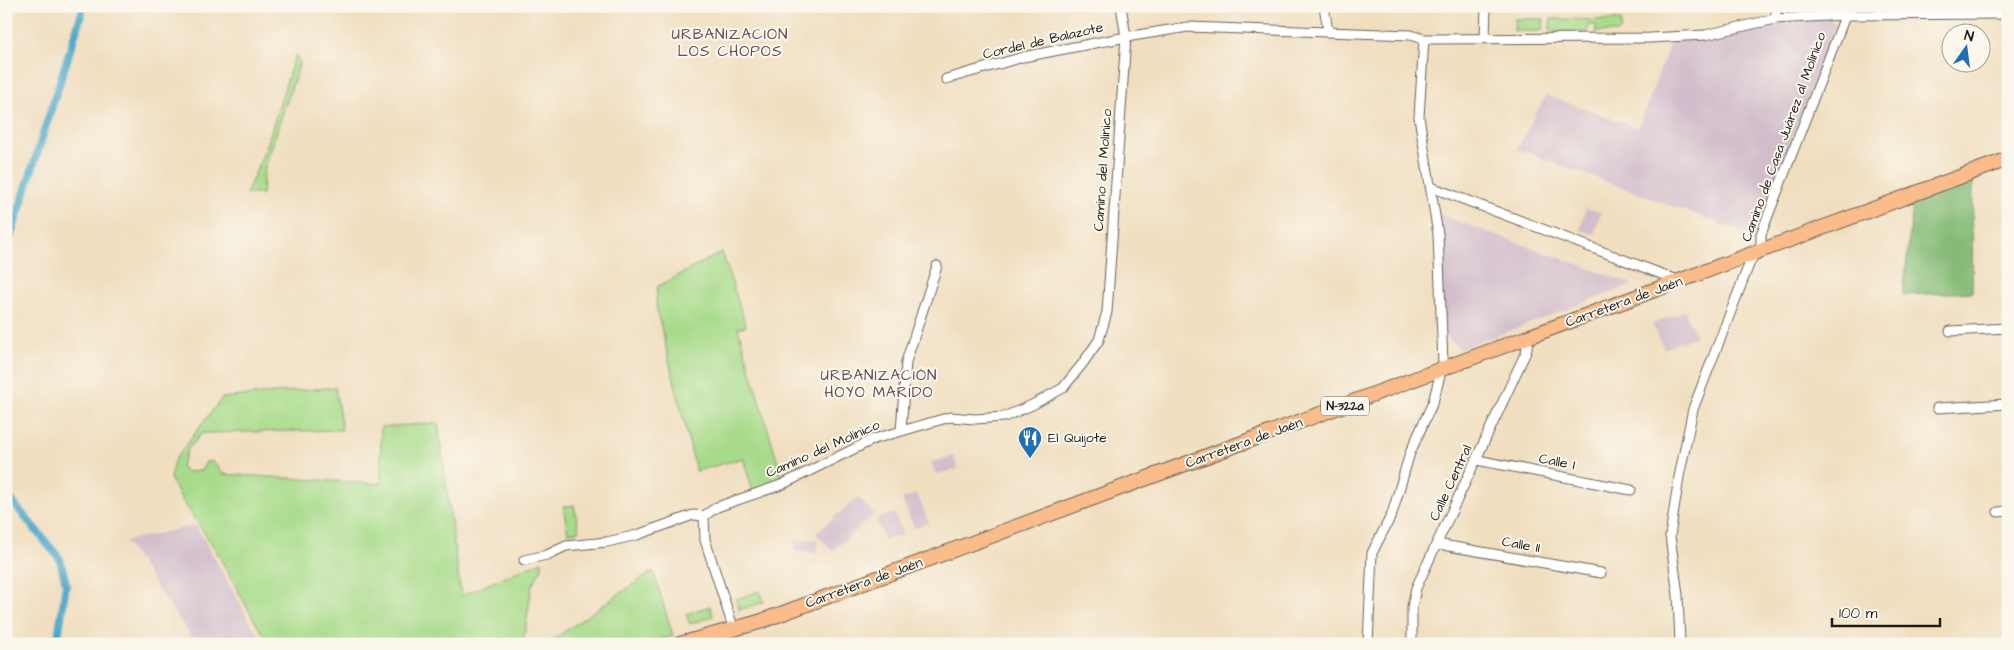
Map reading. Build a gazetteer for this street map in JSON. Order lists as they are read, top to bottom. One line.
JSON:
{"streets":{"highway":["Carretera de Jaén","N-322a"],"street":["Cordel de Balazote","Camino de Casa Juárez al Molinico","Camino del Molinico","Calle I","Calle Central","Calle II"]},"crossings":[["Cordel de Balazote","Camino de Casa Juárez al Molinico"],["Cordel de Balazote","Camino del Molinico"],["Camino de Casa Juárez al Molinico","Carretera de Jaén"],["Carretera de Jaén","Calle Central"],["Calle I","Calle Central"],["Calle Central","Calle II"]],"districts":["URBANIZACIÓN LOS CHOPOS","URBANIZACIÓN HOYO MARIDO"],"places":{"restaurant":["El Quijote"]},"scale_bar":"100 m","north":"top"}
